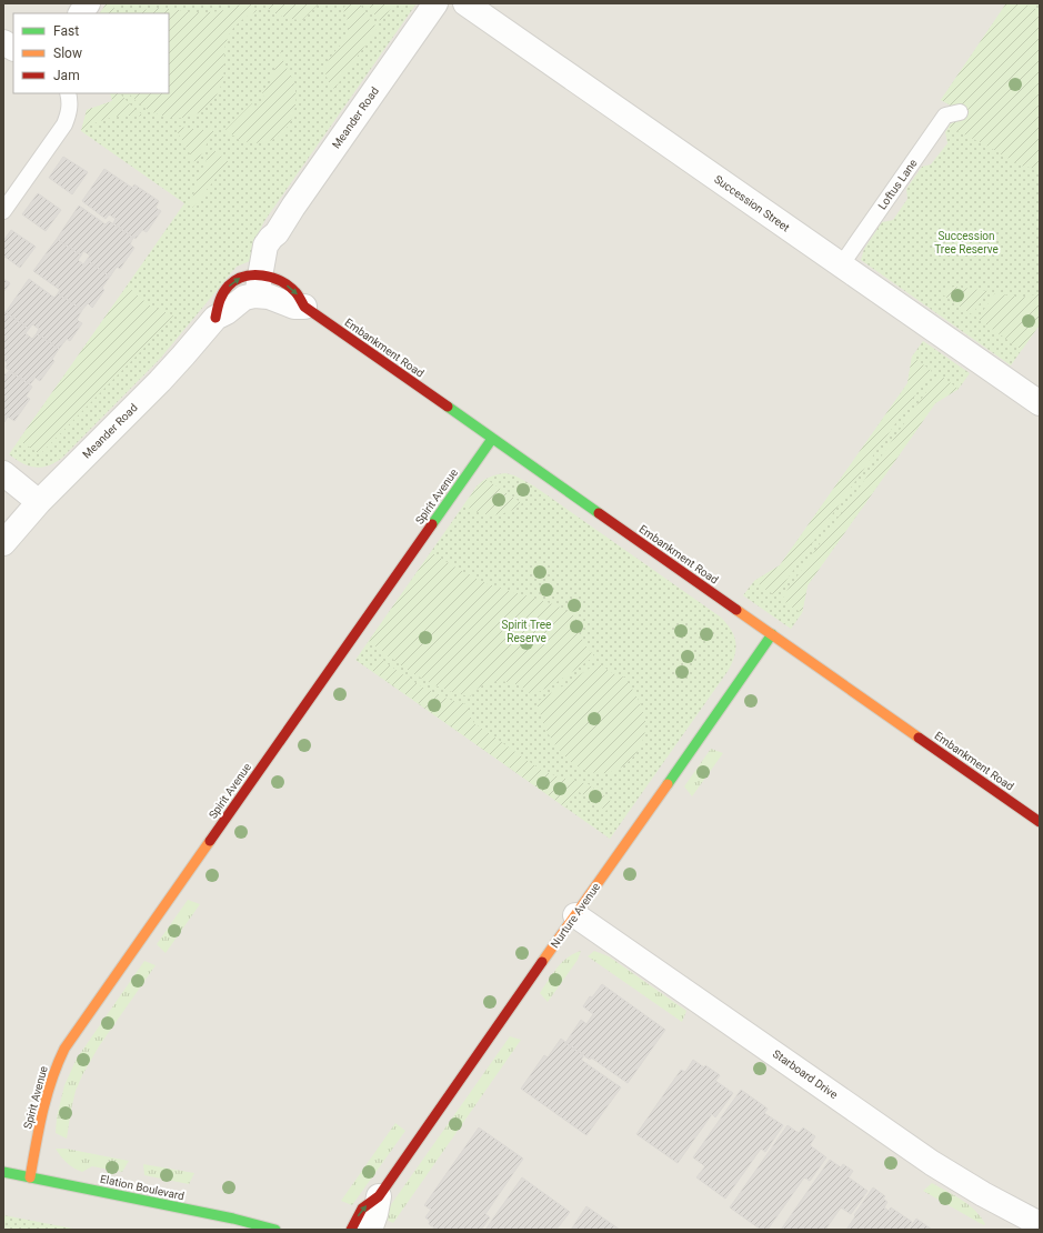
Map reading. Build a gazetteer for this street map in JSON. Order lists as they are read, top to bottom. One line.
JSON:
{"streets":{"street":["Meander Road","Succession Street","Embankment Road","Spirit Avenue","Nurture Avenue","Starboard Drive","Elation Boulevard"],"lane":["Loftus Lane"]},"crossings":[["Loftus Lane","Succession Street"],["Embankment Road","Spirit Avenue"],["Embankment Road","Nurture Avenue"],["Spirit Avenue","Elation Boulevard"],["Nurture Avenue","Starboard Drive"]],"parks":["Succession Tree Reserve","Spirit Tree Reserve"],"legend":["Fast","Slow","Jam"]}
